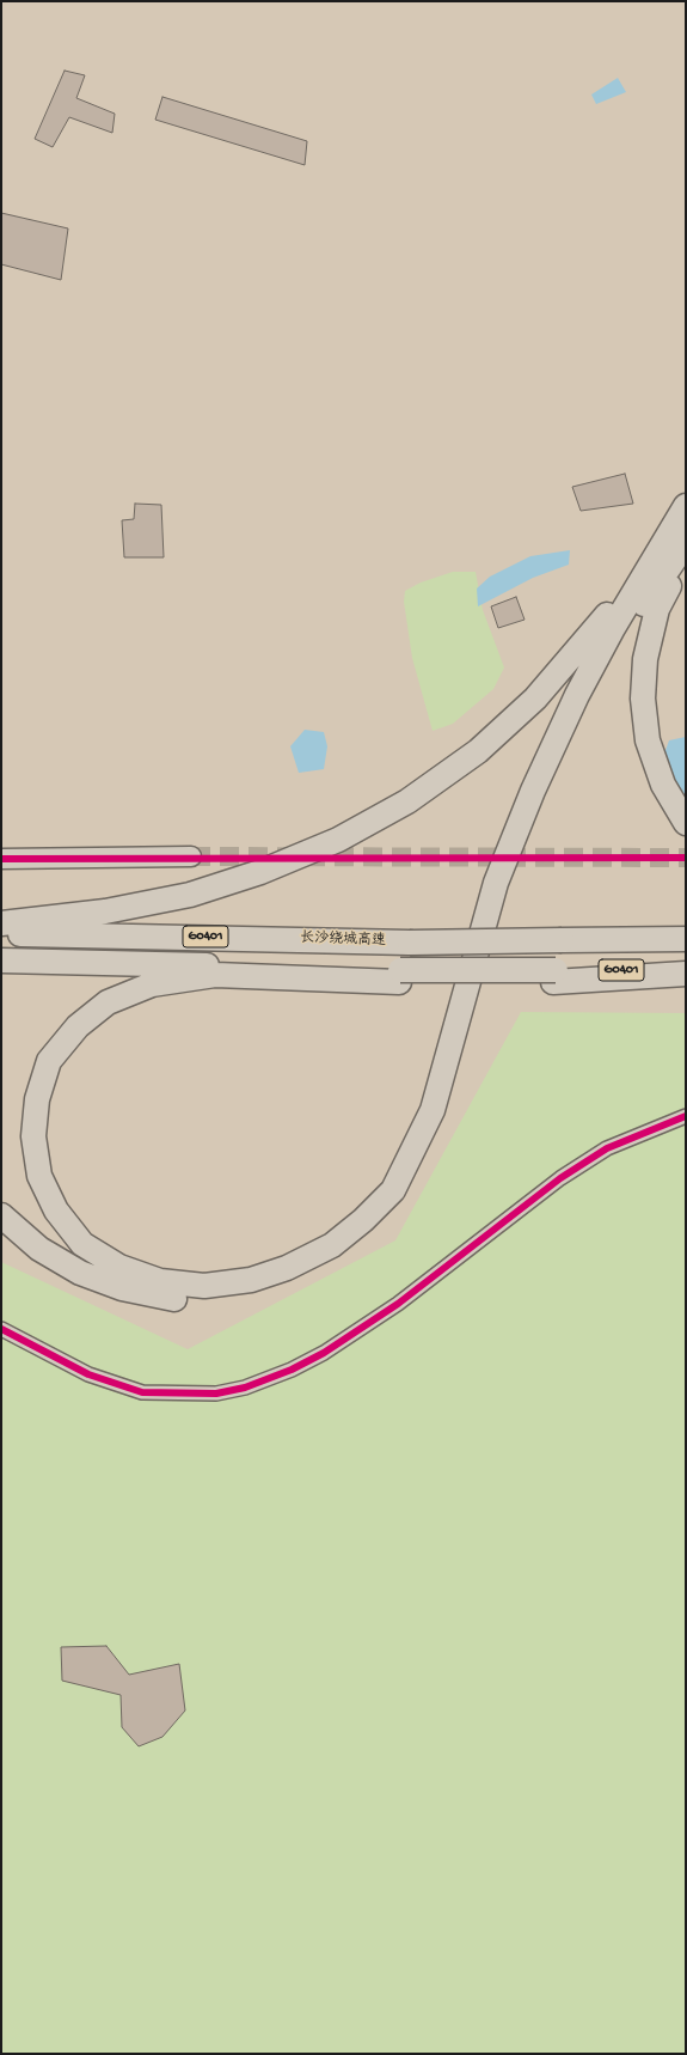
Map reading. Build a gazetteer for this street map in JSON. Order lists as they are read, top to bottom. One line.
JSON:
{"streets":{"highway":["G0401","长沙绕城高速"]}}
